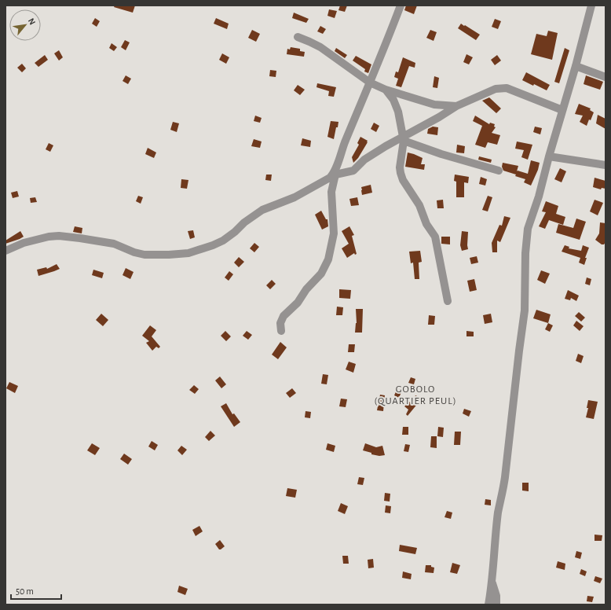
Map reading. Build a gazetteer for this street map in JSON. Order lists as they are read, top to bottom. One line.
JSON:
{"districts":["GOBOLO (QUARTIER PEUL)"],"scale_bar":"50 m","north":"top right"}
